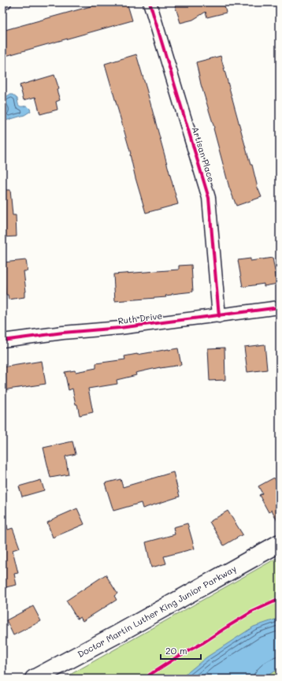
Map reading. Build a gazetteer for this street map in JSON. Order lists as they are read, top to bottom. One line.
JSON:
{"streets":{"main road":["Doctor Martin Luther King Junior Parkway"],"street":["Artisan Place","Ruth Drive"]},"crossings":[["Artisan Place","Ruth Drive"]],"scale_bar":"20 m"}
